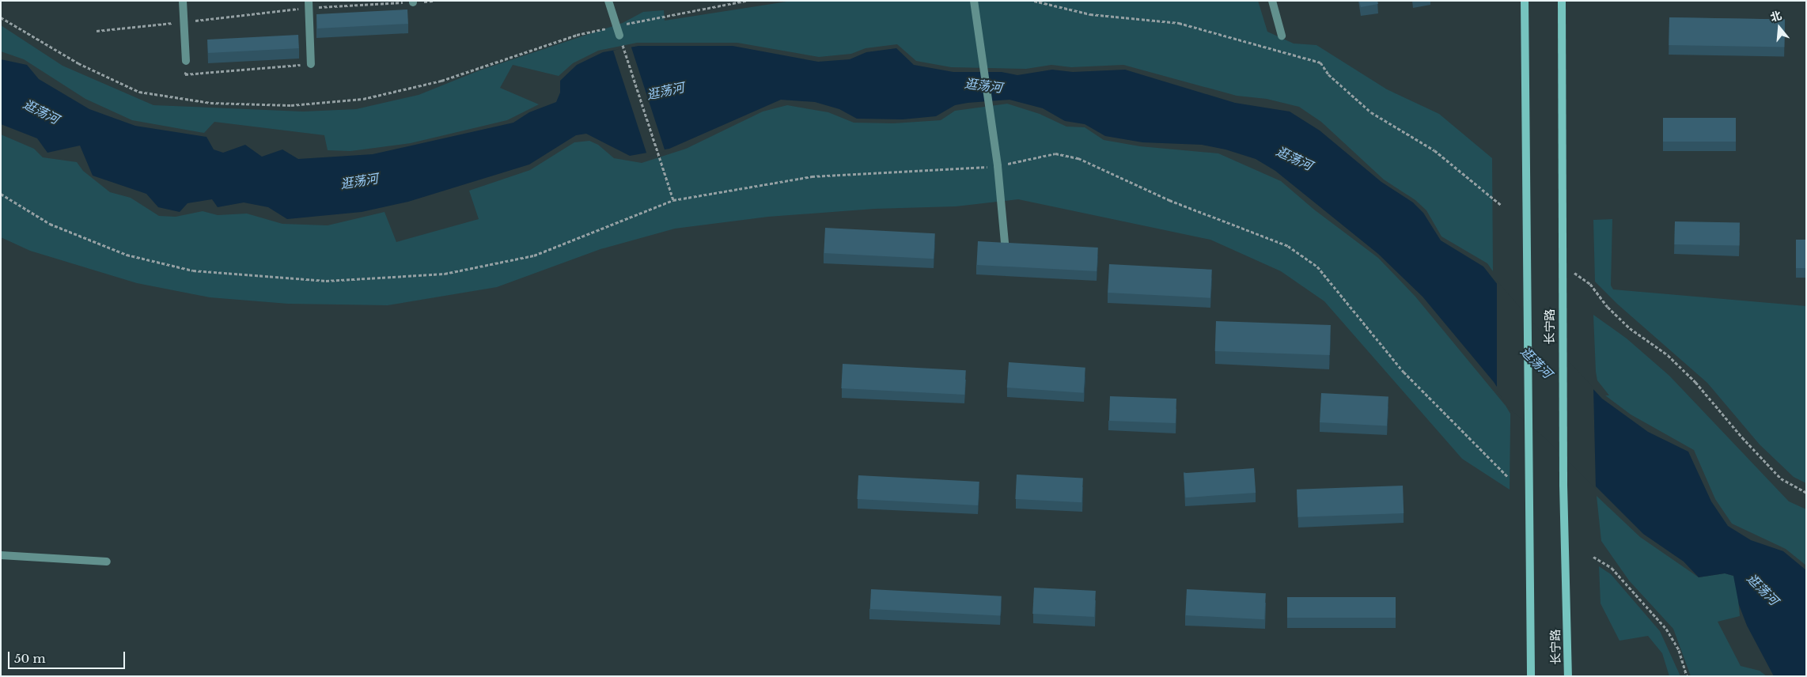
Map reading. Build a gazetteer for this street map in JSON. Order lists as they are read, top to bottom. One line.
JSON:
{"streets":{"street":["长宁路"]},"water":["逛荡河"],"scale_bar":"50 m","north":"top"}
